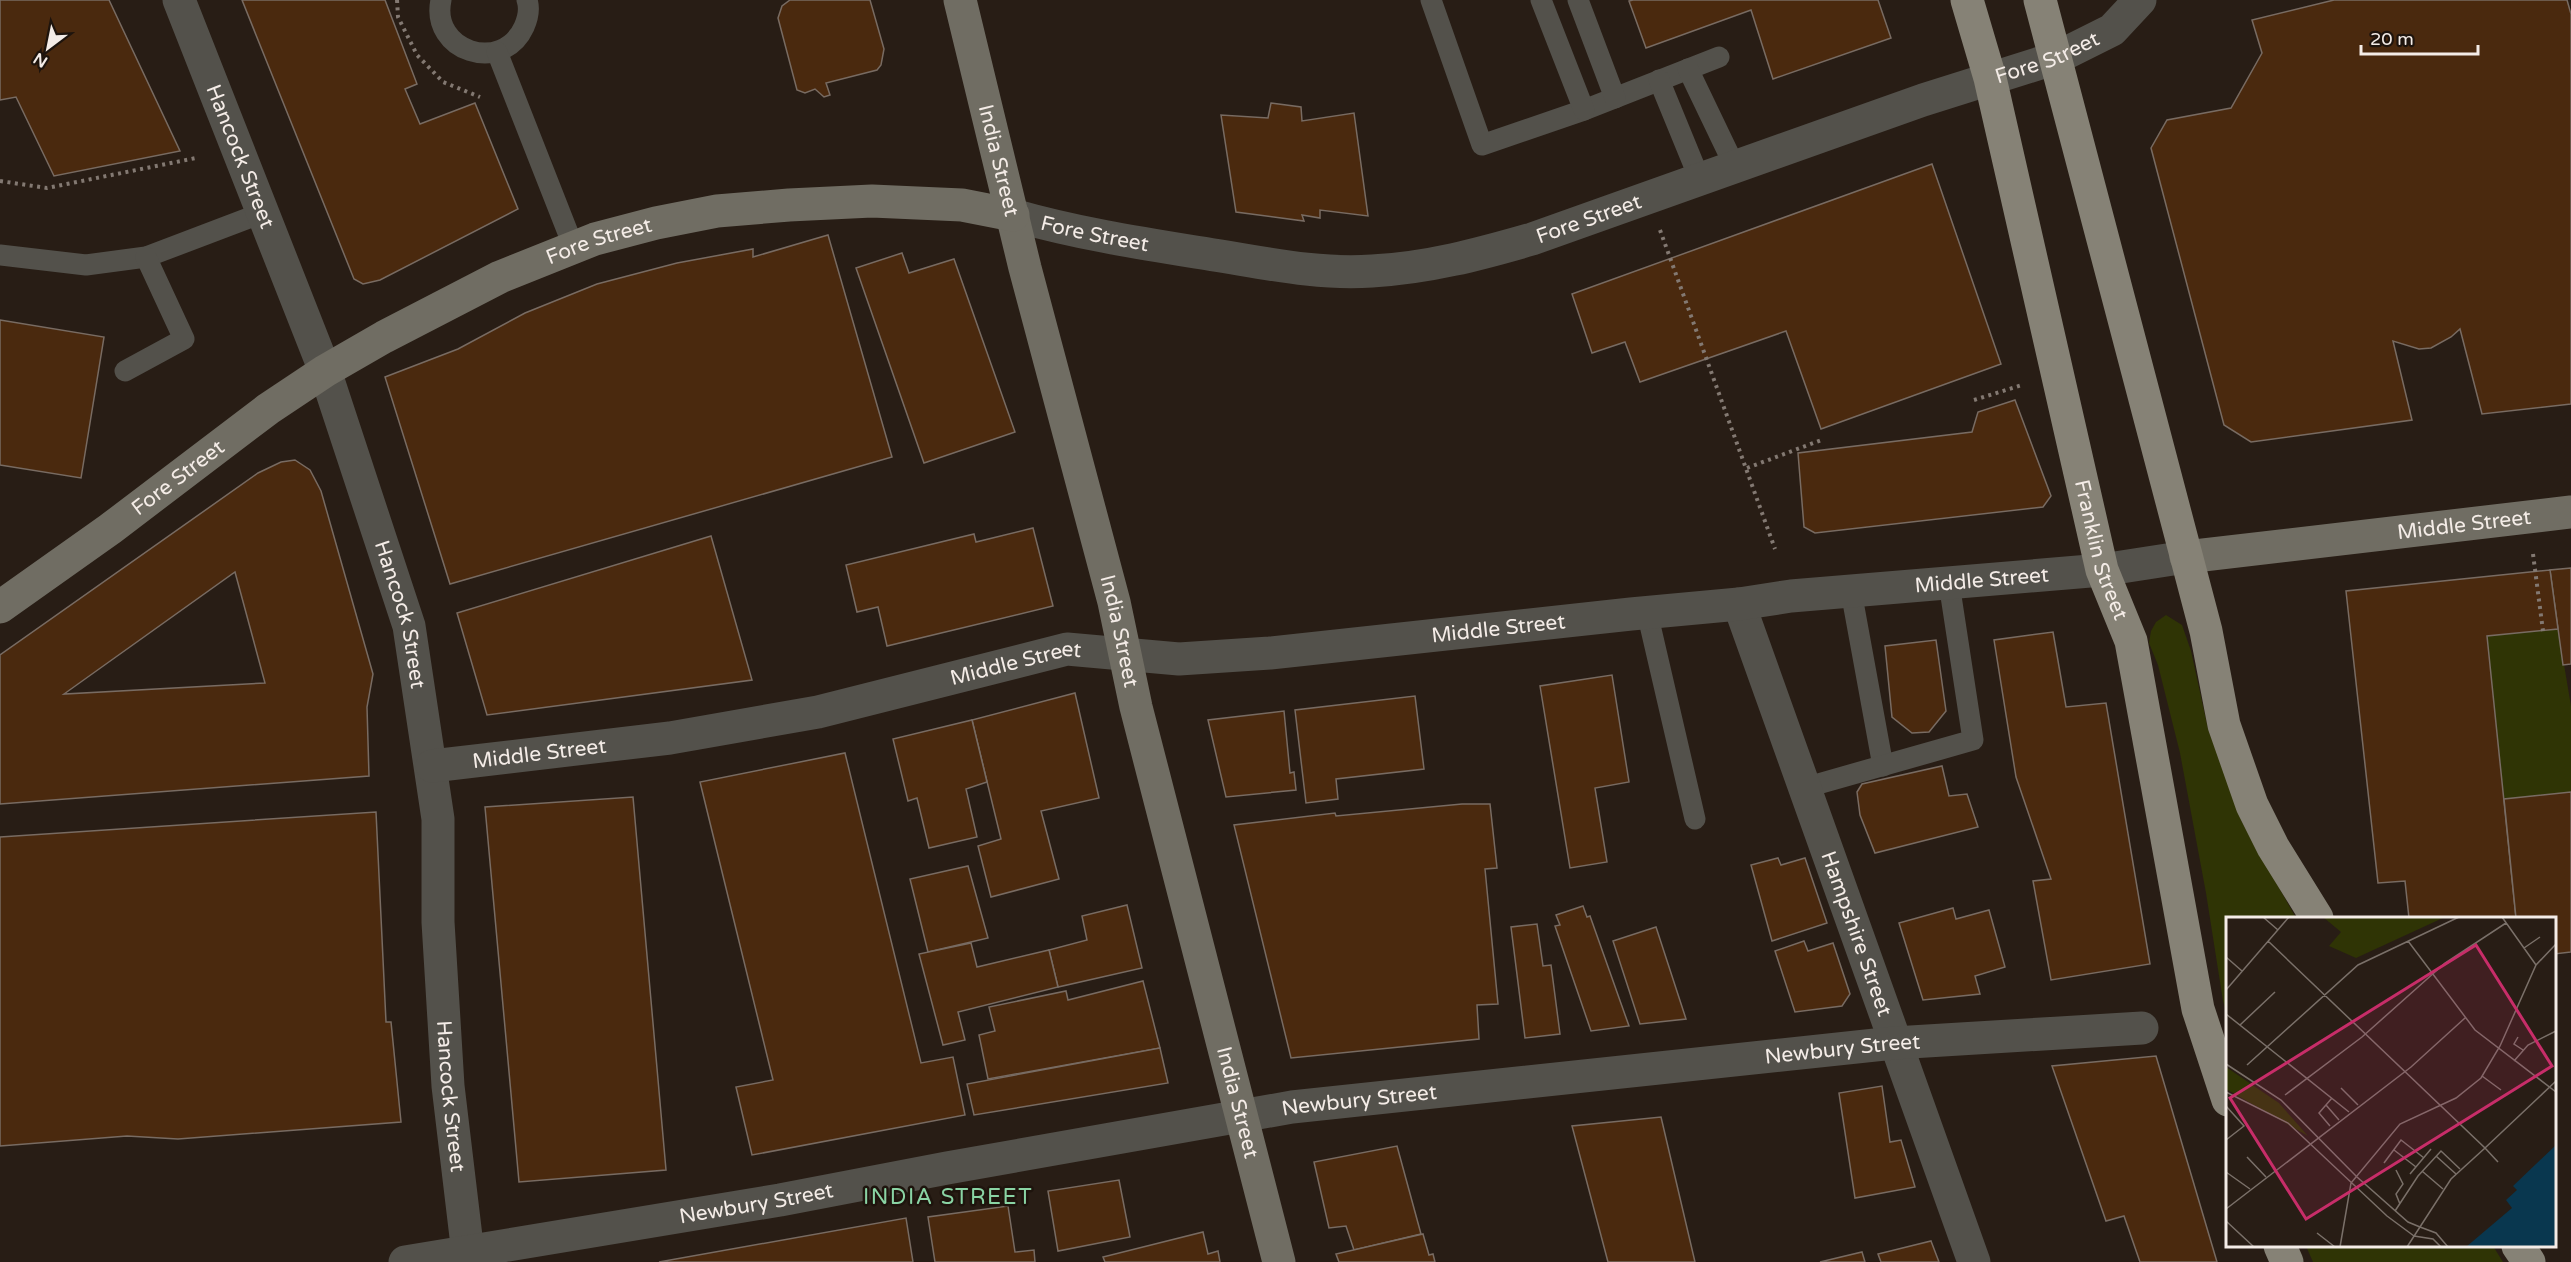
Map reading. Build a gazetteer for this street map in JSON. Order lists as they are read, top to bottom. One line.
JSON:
{"streets":{"main road":["Franklin Street"],"street":["Fore Street","Hancock Street","India Street","Middle Street","Hampshire Street","Newbury Street"]},"crossings":[["Fore Street","Hancock Street"],["Fore Street","India Street"],["Fore Street","Franklin Street"],["Hancock Street","Middle Street"],["Hancock Street","Newbury Street"],["India Street","Middle Street"],["India Street","Newbury Street"],["Middle Street","Franklin Street"],["Middle Street","Hampshire Street"],["Hampshire Street","Newbury Street"]],"districts":["INDIA STREET"],"scale_bar":"20 m","north":"bottom left"}
